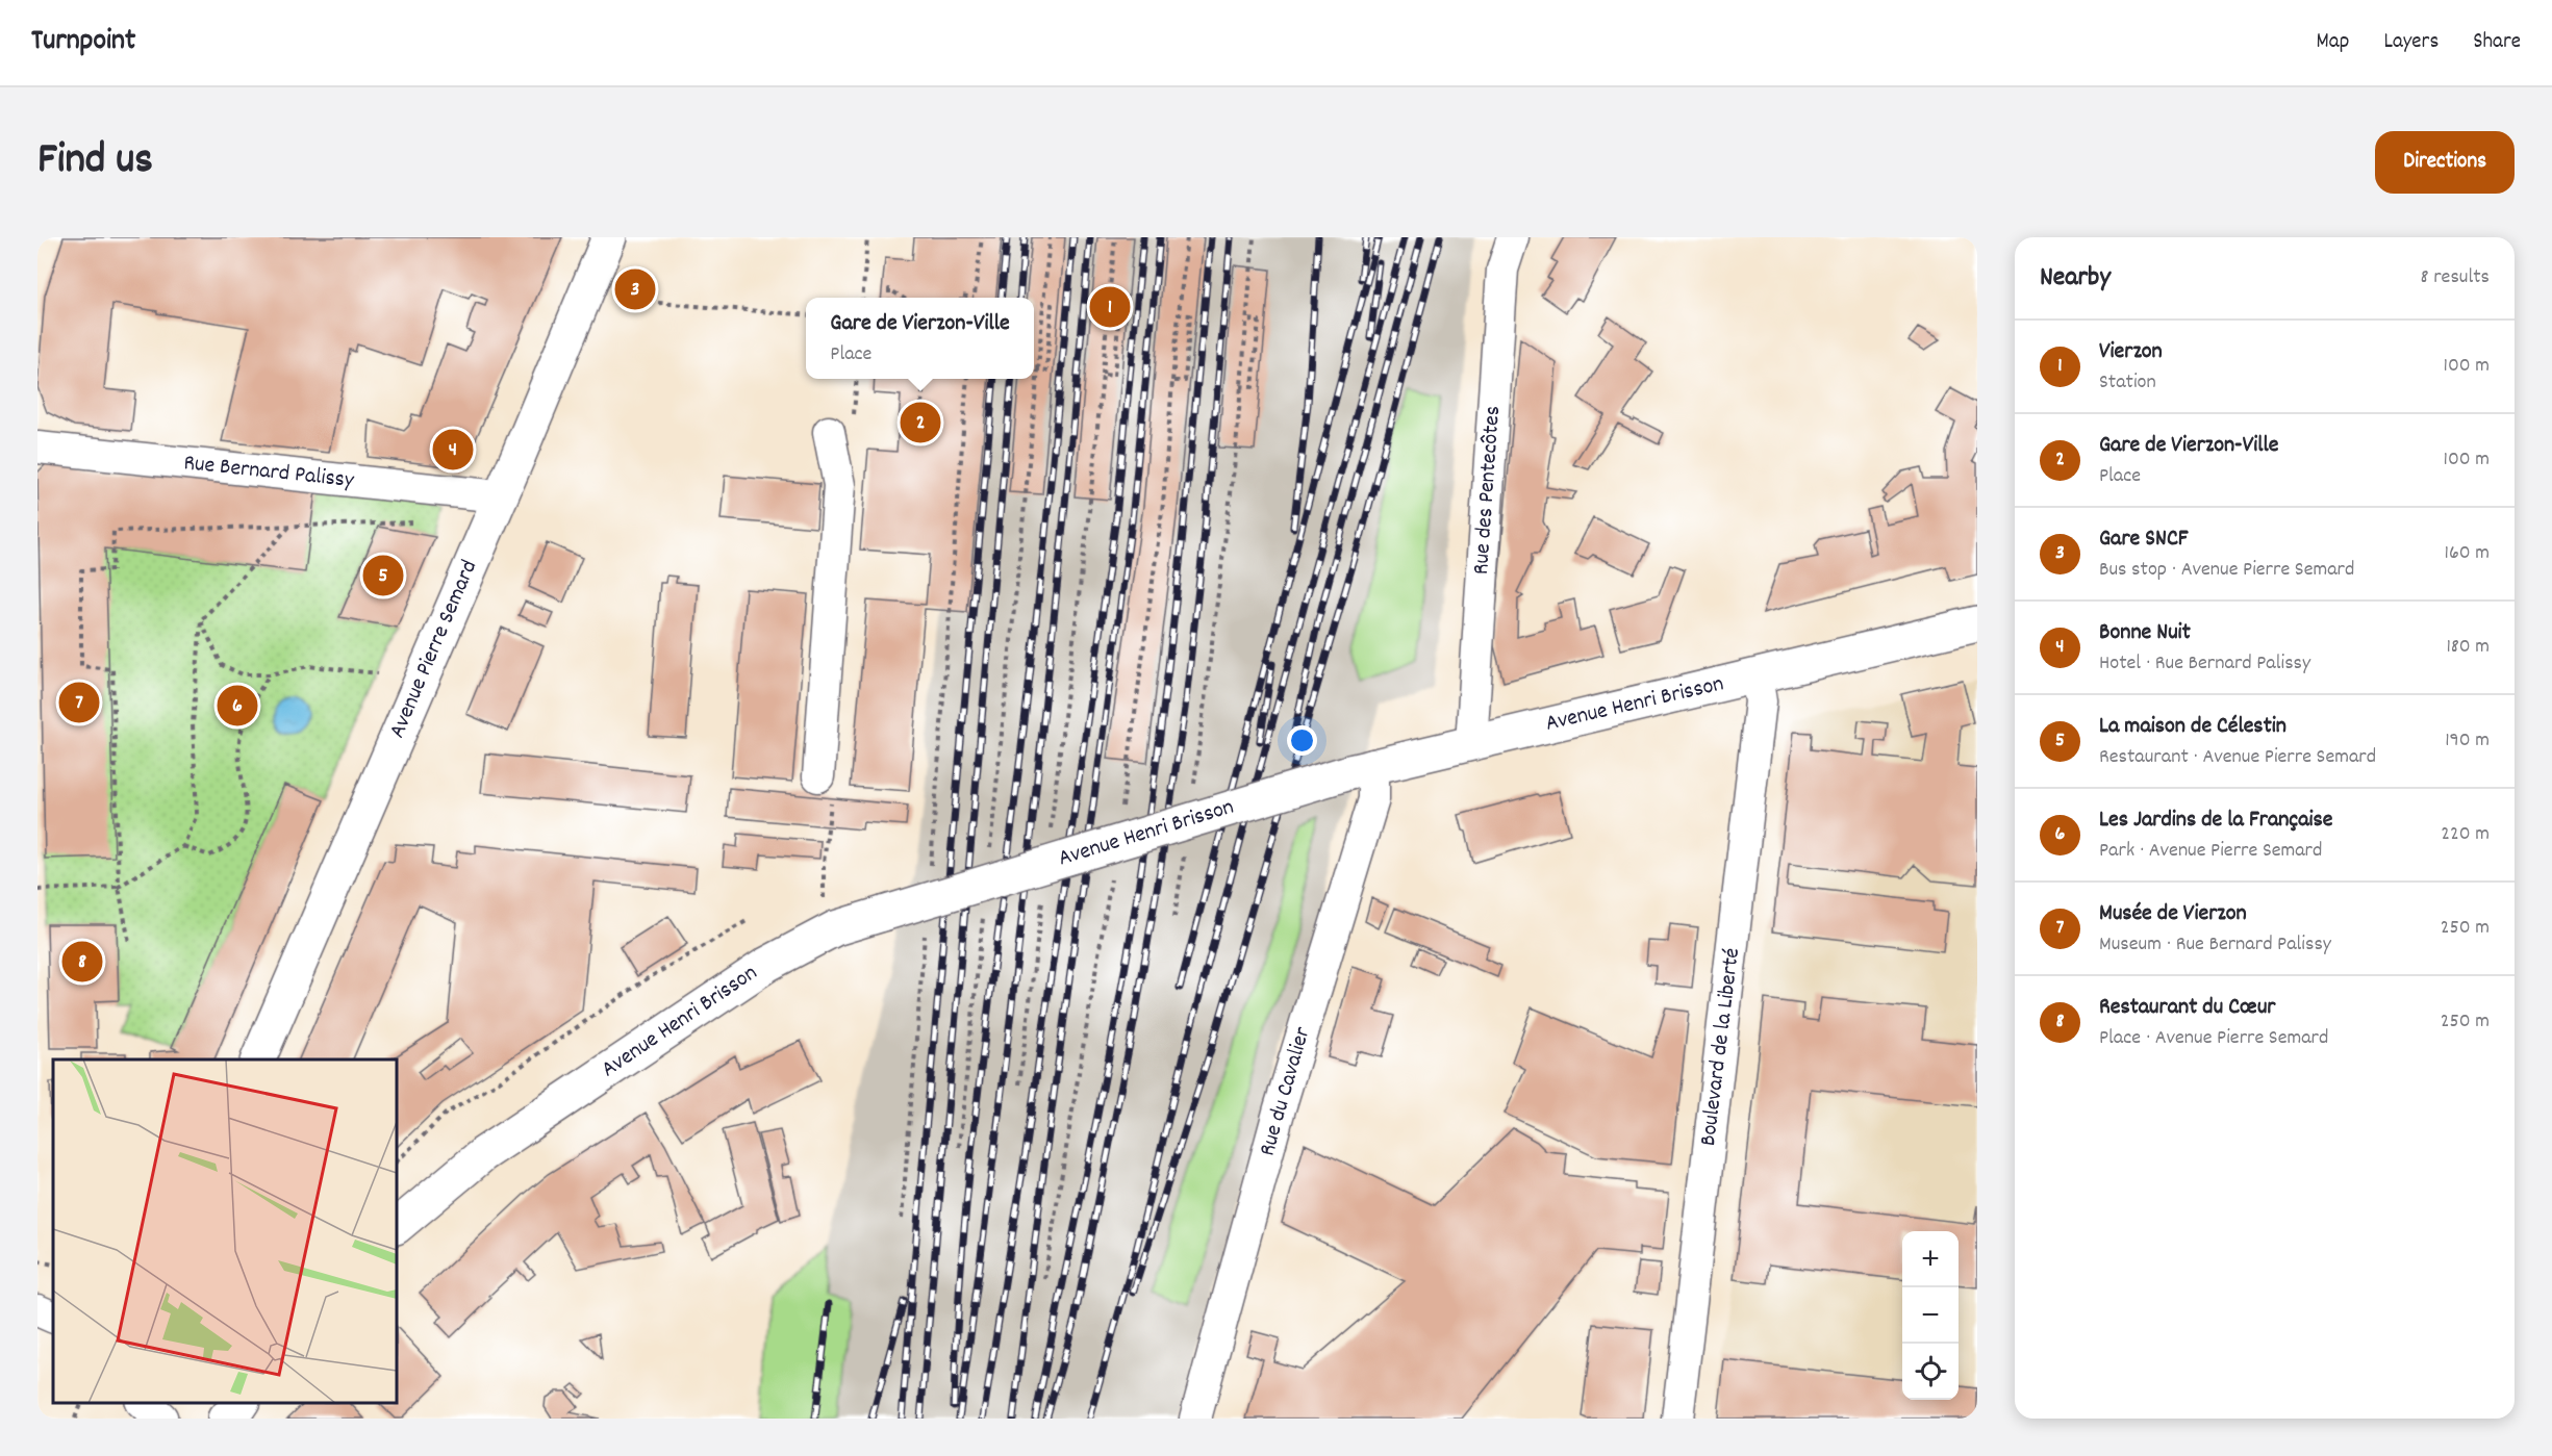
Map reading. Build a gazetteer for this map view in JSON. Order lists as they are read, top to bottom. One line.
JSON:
{"streets":{"main road":["Avenue Pierre Semard","Avenue Henri Brisson"],"street":["Rue Bernard Palissy","Rue des Pentecôtes","Boulevard de la Liberté","Rue du Cavalier"]},"crossings":[["Rue Bernard Palissy","Avenue Pierre Semard"],["Rue des Pentecôtes","Avenue Henri Brisson"],["Avenue Henri Brisson","Boulevard de la Liberté"],["Avenue Henri Brisson","Rue du Cavalier"]],"page":{"header":"Turnpoint","nav":["Map","Layers","Share"],"title":"Find us","buttons":"Directions","heading":["Nearby","8 results"],"pins":["3","1","2","4","5","7","6","8"],"popup":["Gare de Vierzon-Ville","Place"],"list":[{"mark":"1","name":"Vierzon","note":"Station","value":"100 m"},{"mark":"2","name":"Gare de Vierzon-Ville","note":"Place","value":"100 m"},{"mark":"3","name":"Gare SNCF","note":"Bus stop · Avenue Pierre Semard","value":"160 m"},{"mark":"4","name":"Bonne Nuit","note":"Hotel · Rue Bernard Palissy","value":"180 m"},{"mark":"5","name":"La maison de Célestin","note":"Restaurant · Avenue Pierre Semard","value":"190 m"},{"mark":"6","name":"Les Jardins de la Française","note":"Park · Avenue Pierre Semard","value":"220 m"},{"mark":"7","name":"Musée de Vierzon","note":"Museum · Rue Bernard Palissy","value":"250 m"},{"mark":"8","name":"Restaurant du Cœur","note":"Place · Avenue Pierre Semard","value":"250 m"}],"map_buttons":["+","−"]}}
